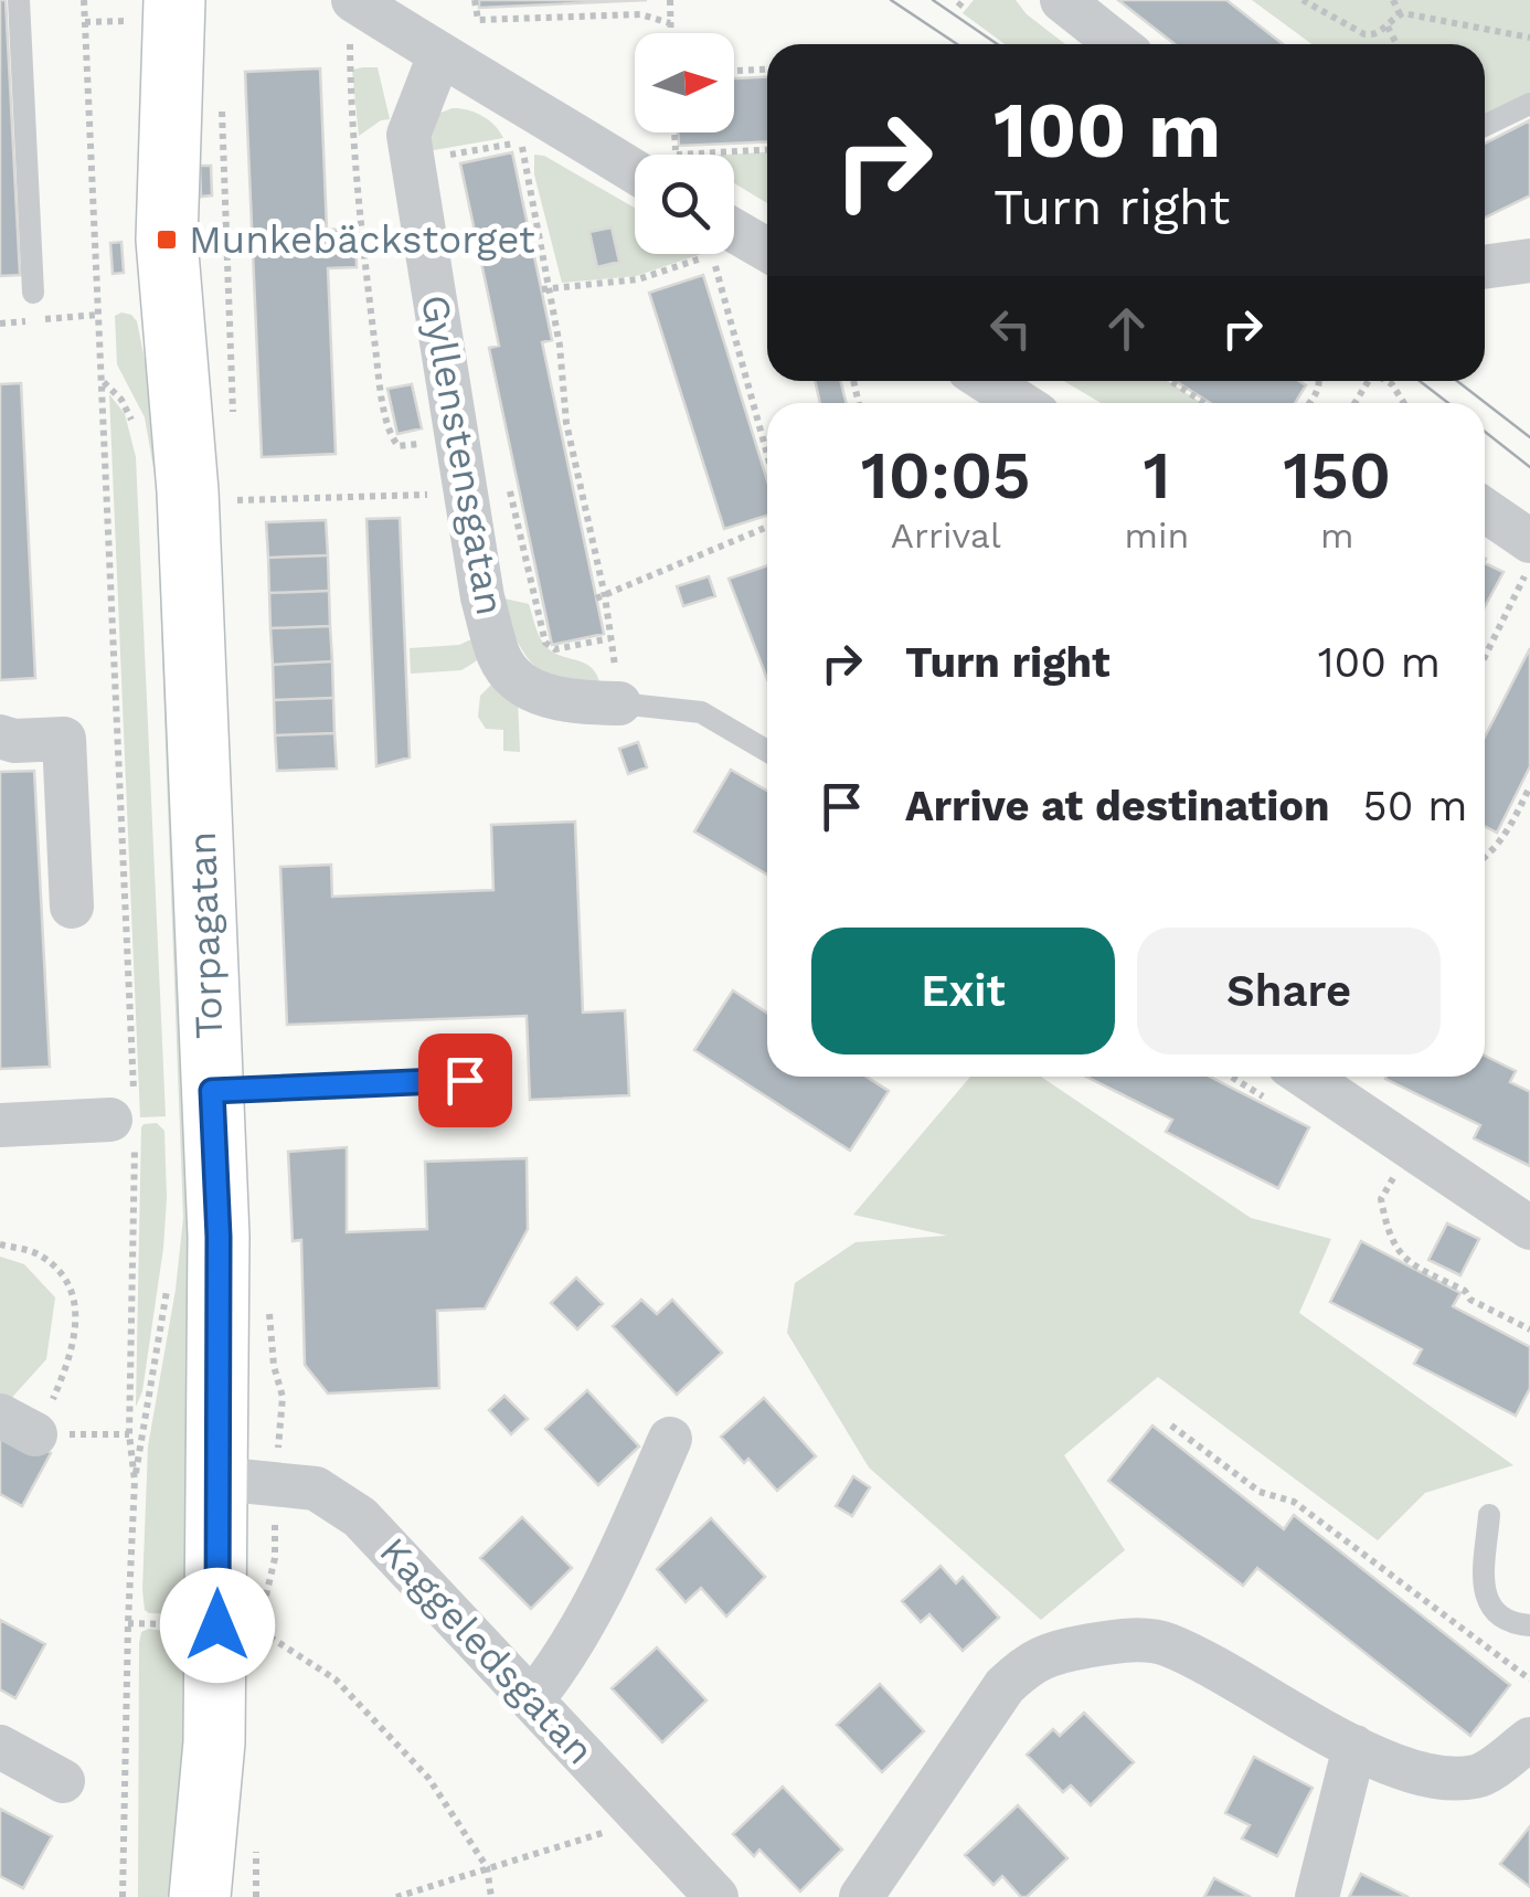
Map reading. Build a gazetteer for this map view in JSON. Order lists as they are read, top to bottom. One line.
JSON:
{"streets":{"street":["Gyllenstensgatan","Torpagatan","Kaggeledsgatan"]},"crossings":[["Torpagatan","Kaggeledsgatan"]],"places":{"transit":["Munkebäckstorget"]},"north":"right","page":{"turn":["100 m","Turn right"],"eta":["10:05","Arrival","1","min","150","m"],"list":[{"name":"Turn right","value":"100 m"},{"name":"Arrive at destination","value":"50 m"}],"buttons":["Exit","Share"]}}
